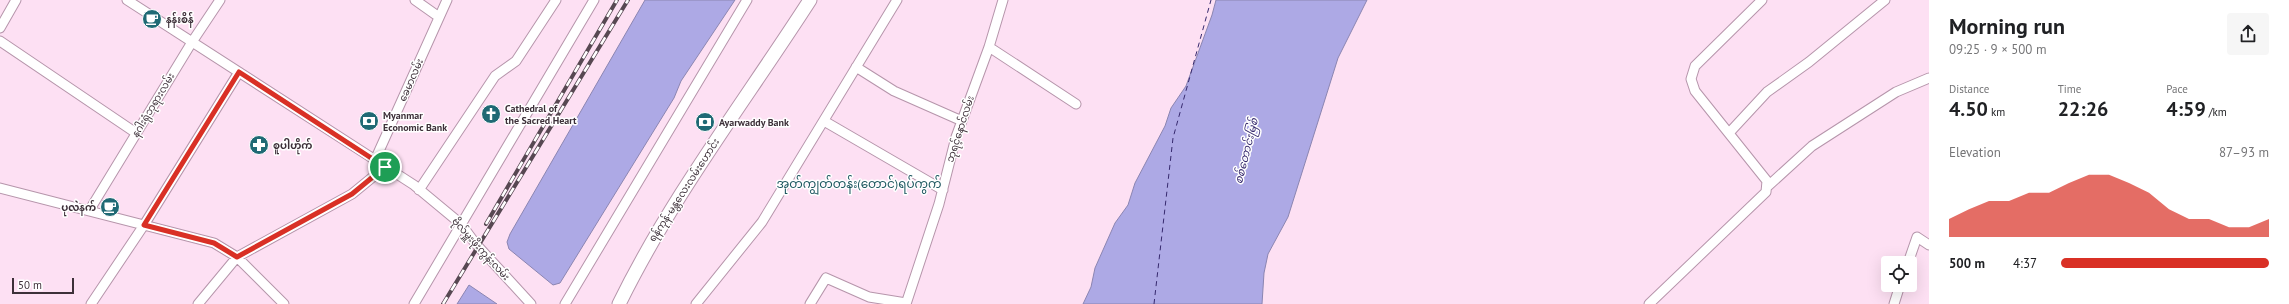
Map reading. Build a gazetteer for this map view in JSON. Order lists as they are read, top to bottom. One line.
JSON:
{"streets":{"highway":["ရန်ကုန်-မန္တလေးလမ်းဟောင်း"],"street":["ခေမာလမ်း","နဂါးရုံဘုရားလမ်း","ဘုရင့်နောင်လမ်း","ဗိုလ်မှူးဖိုးကွန်းလမ်း"]},"crossings":[["ခေမာလမ်း","ဗိုလ်မှူးဖိုးကွန်းလမ်း"],["နဂါးရုံဘုရားလမ်း","ဗိုလ်မှူးဖိုးကွန်းလမ်း"]],"districts":["အုတ်ကျွတ်တန်း(တောင်)ရပ်ကွက်"],"water":["စစ်တောင်းမြစ်"],"places":{"cafe":["နန်းစိန်","ပုလဲနက်"],"church":["Cathedral of the Sacred Heart"],"bank":["Myanmar Economic Bank","Ayarwaddy Bank"],"pharmacy":["စူပါဟိုက်"]},"scale_bar":"50 m","page":{"heading":["Morning run","09:25 · 9 × 500 m"],"stats":[["Distance","4.50 km"],["Time","22:26"],["Pace","4:59 /km"]],"chart":["Elevation","87–93 m"],"list":[{"name":"500 m","note":"4:37"}],"scale":"50 m"}}
